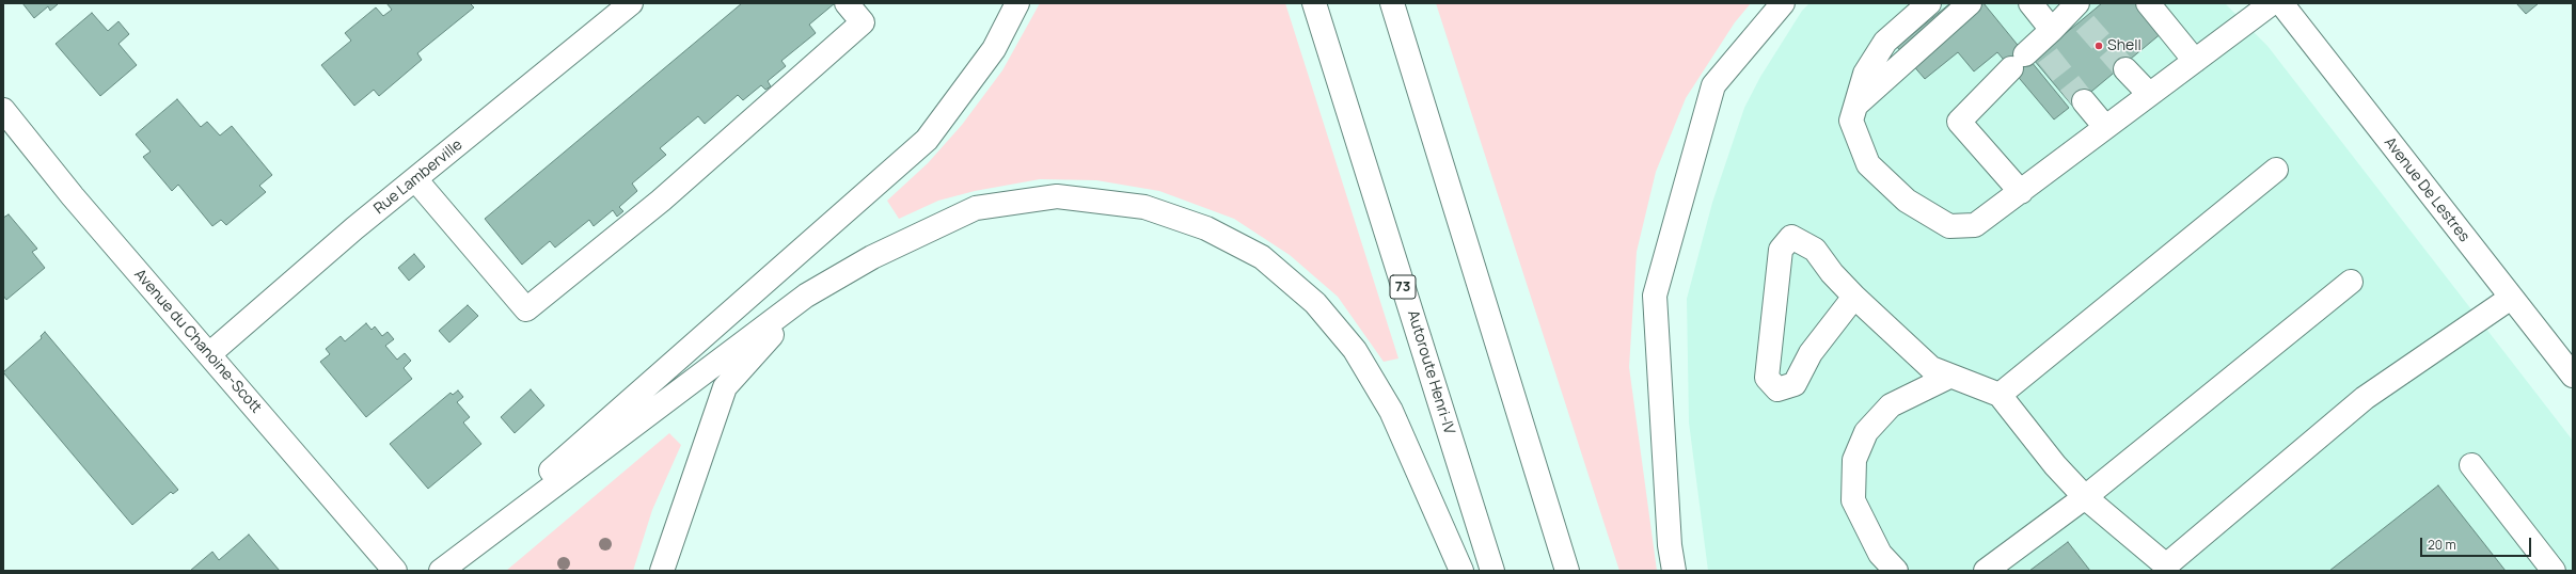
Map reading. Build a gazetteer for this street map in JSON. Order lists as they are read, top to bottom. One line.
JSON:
{"streets":{"main road":["Rue Lamberville","Avenue De Lestres","73","Avenue du Chanoine-Scott","Autoroute Henri-IV"]},"crossings":[["Rue Lamberville","Avenue du Chanoine-Scott"]],"places":["Shell"],"scale_bar":"20 m"}
